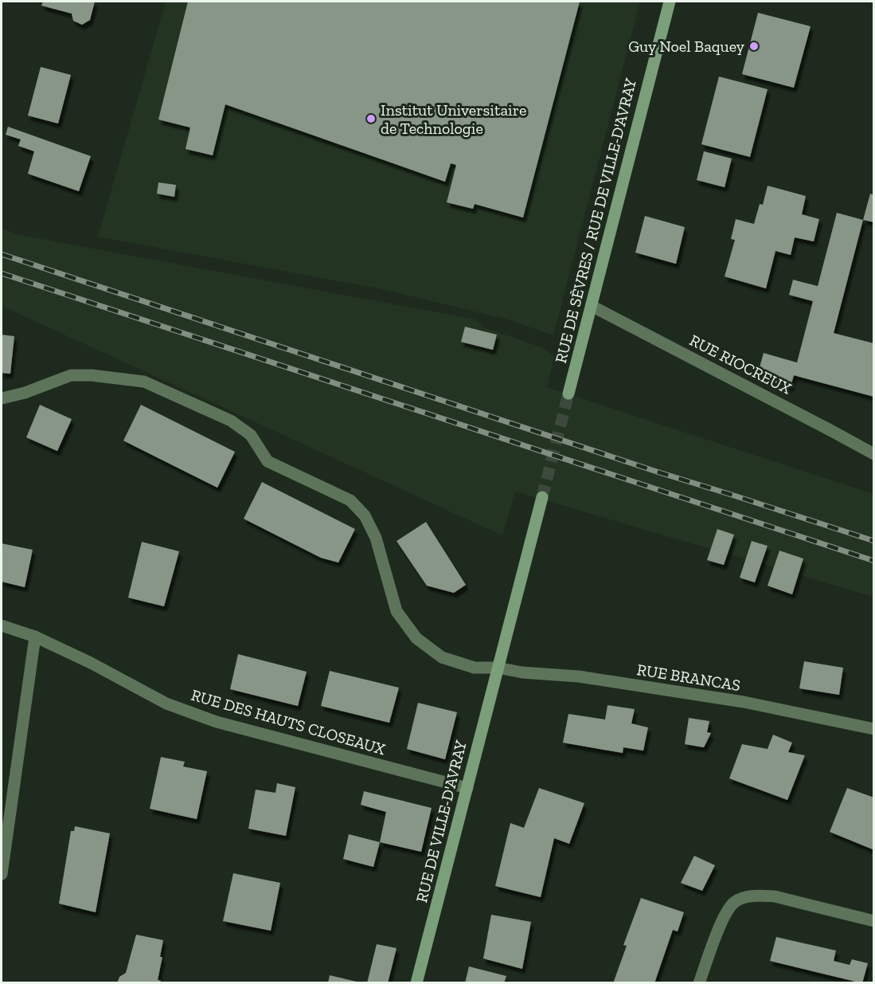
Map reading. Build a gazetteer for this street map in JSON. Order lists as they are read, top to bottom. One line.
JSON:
{"streets":{"main road":["RUE DE SÈVRES / RUE DE VILLE-D'AVRAY","RUE DE VILLE-D'AVRAY"],"street":["RUE RIOCREUX","RUE BRANCAS","RUE DES HAUTS CLOSEAUX"]},"crossings":[["RUE DE SÈVRES / RUE DE VILLE-D'AVRAY","RUE RIOCREUX"],["RUE BRANCAS","RUE DE VILLE-D'AVRAY"],["RUE DES HAUTS CLOSEAUX","RUE DE VILLE-D'AVRAY"]],"places":["Guy Noel Baquey","Institut Universitaire de Technologie"]}
